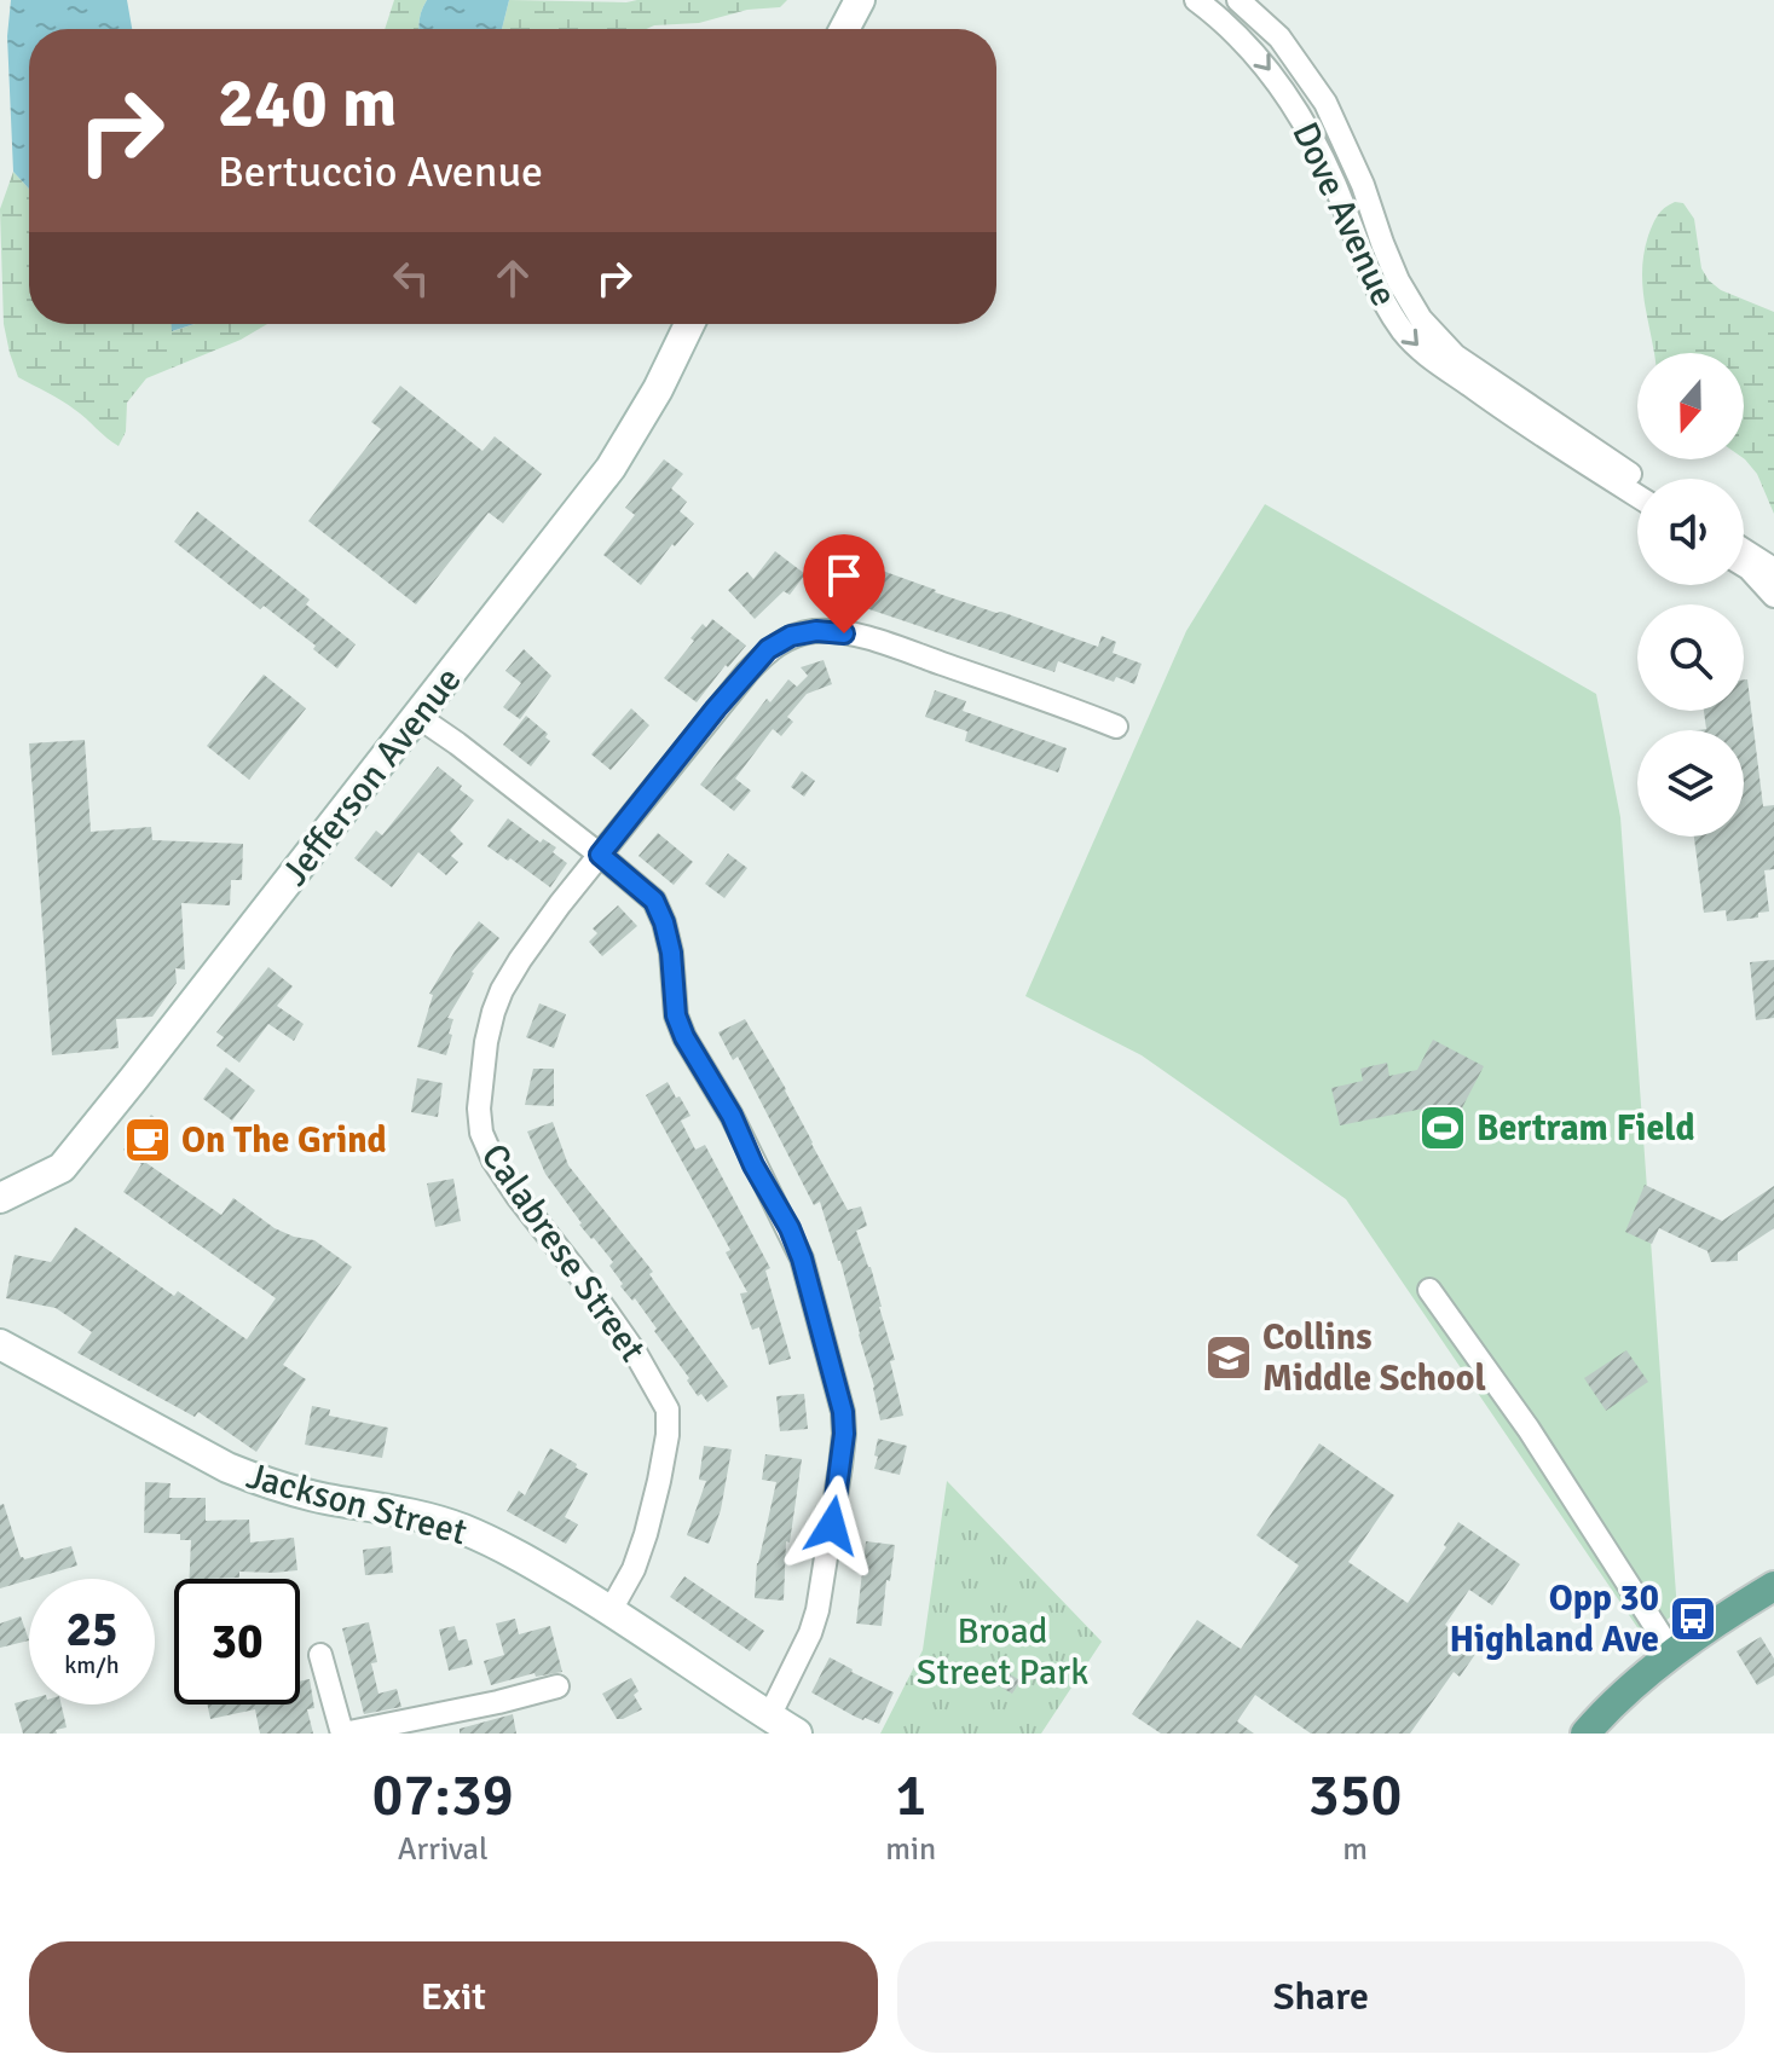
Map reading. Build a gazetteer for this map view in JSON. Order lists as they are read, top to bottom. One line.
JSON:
{"streets":{"main road":["Jefferson Avenue","Jackson Street"],"street":["Dove Avenue","Calabrese Street"]},"crossings":[["Calabrese Street","Jackson Street"]],"parks":["Broad Street Park"],"places":{"sports":["Bertram Field"],"cafe":["On The Grind"],"school or university":["Collins Middle School"],"bus stop":["Opp 30 Highland Ave"]},"north":"bottom","page":{"turn":["240 m","Bertuccio Avenue"],"speed":"25 km/h","limit":"30","eta":["07:39","Arrival","1","min","350","m"],"buttons":["Exit","Share"]}}
